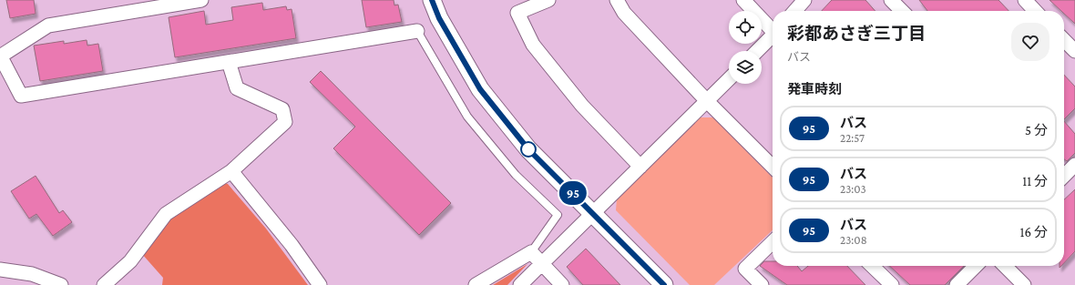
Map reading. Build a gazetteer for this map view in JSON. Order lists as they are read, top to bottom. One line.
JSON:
{"lines":["bus line 95"],"page":{"on_map":"95","heading":[["彩都あさぎ三丁目","バス"],"発車時刻"],"list":[{"mark":"95","name":"バス","note":"22:57","value":"5 分"},{"mark":"95","name":"バス","note":"23:03","value":"11 分"},{"mark":"95","name":"バス","note":"23:08","value":"16 分"}]}}
